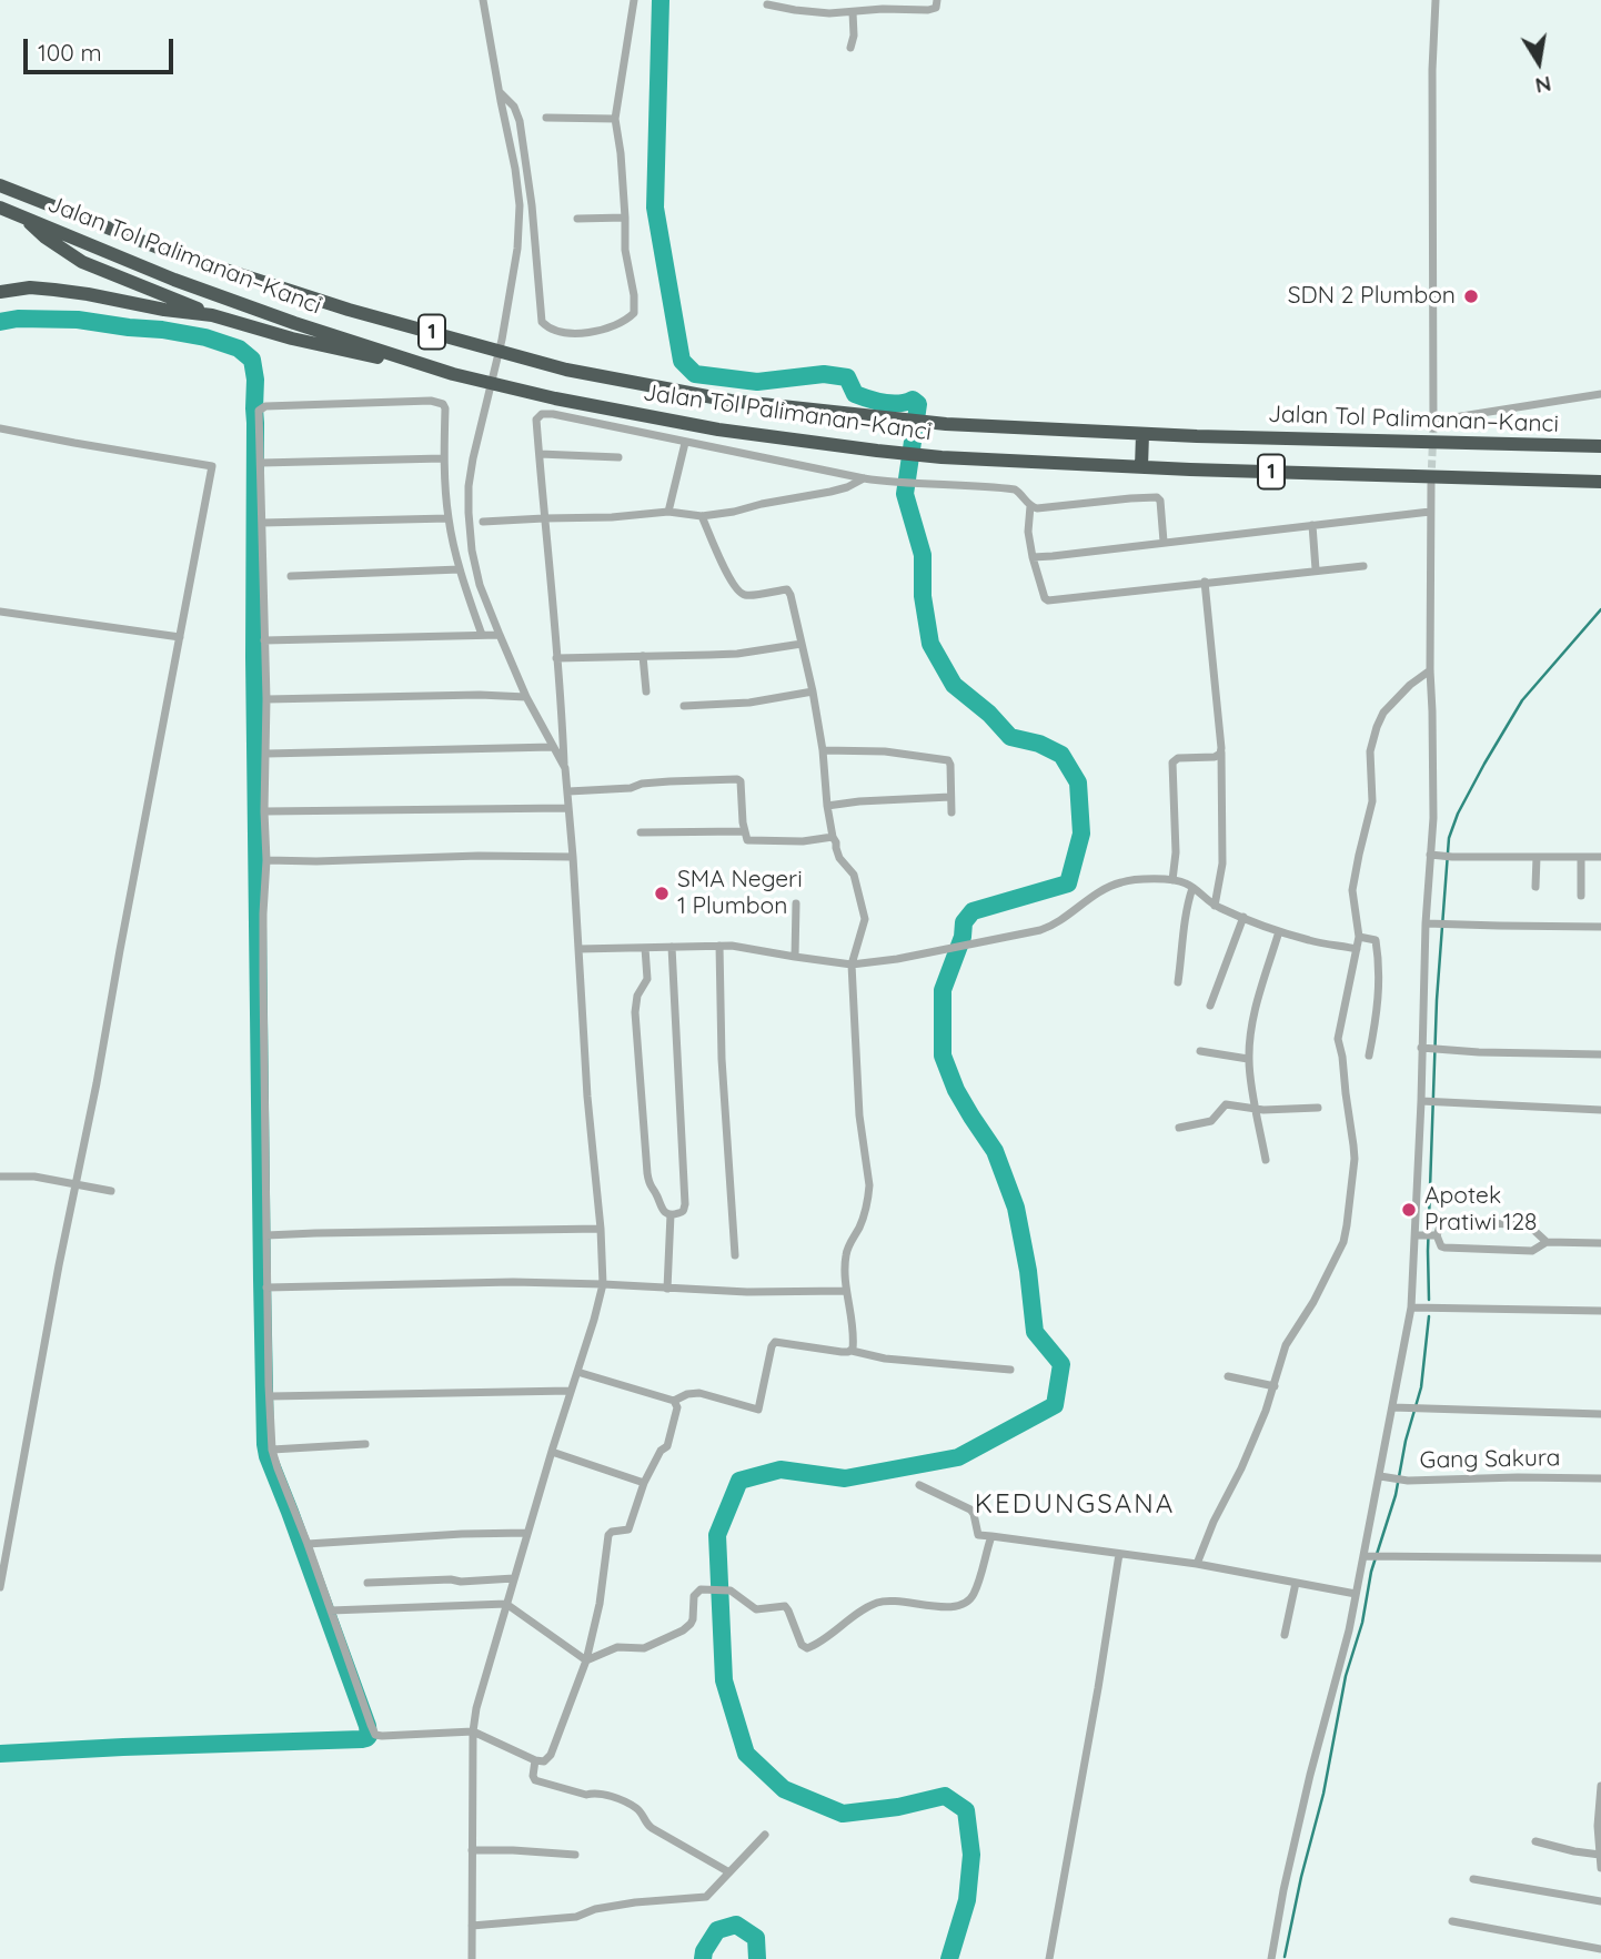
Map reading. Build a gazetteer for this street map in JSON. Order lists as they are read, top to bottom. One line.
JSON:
{"streets":{"highway":["Jalan Tol Palimanan–Kanci","1"],"street":["Gang Sakura"]},"districts":["KEDUNGSANA"],"places":["SDN 2 Plumbon","SMA Negeri 1 Plumbon","Apotek Pratiwi 128"],"scale_bar":"100 m","north":"bottom"}
